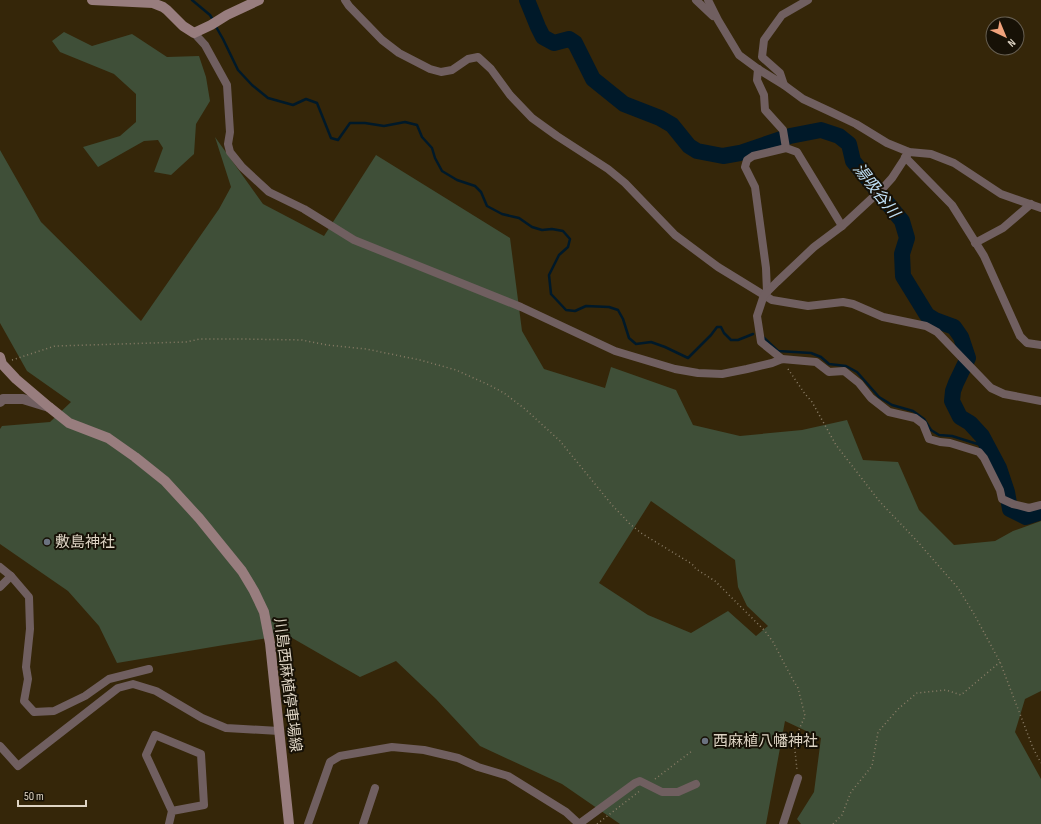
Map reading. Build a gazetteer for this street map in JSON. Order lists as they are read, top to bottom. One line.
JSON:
{"streets":{"main road":["川島西麻植停車場線"]},"water":["湯吸谷川"],"places":["敷島神社","西麻植八幡神社"],"scale_bar":"50 m","north":"bottom right"}
